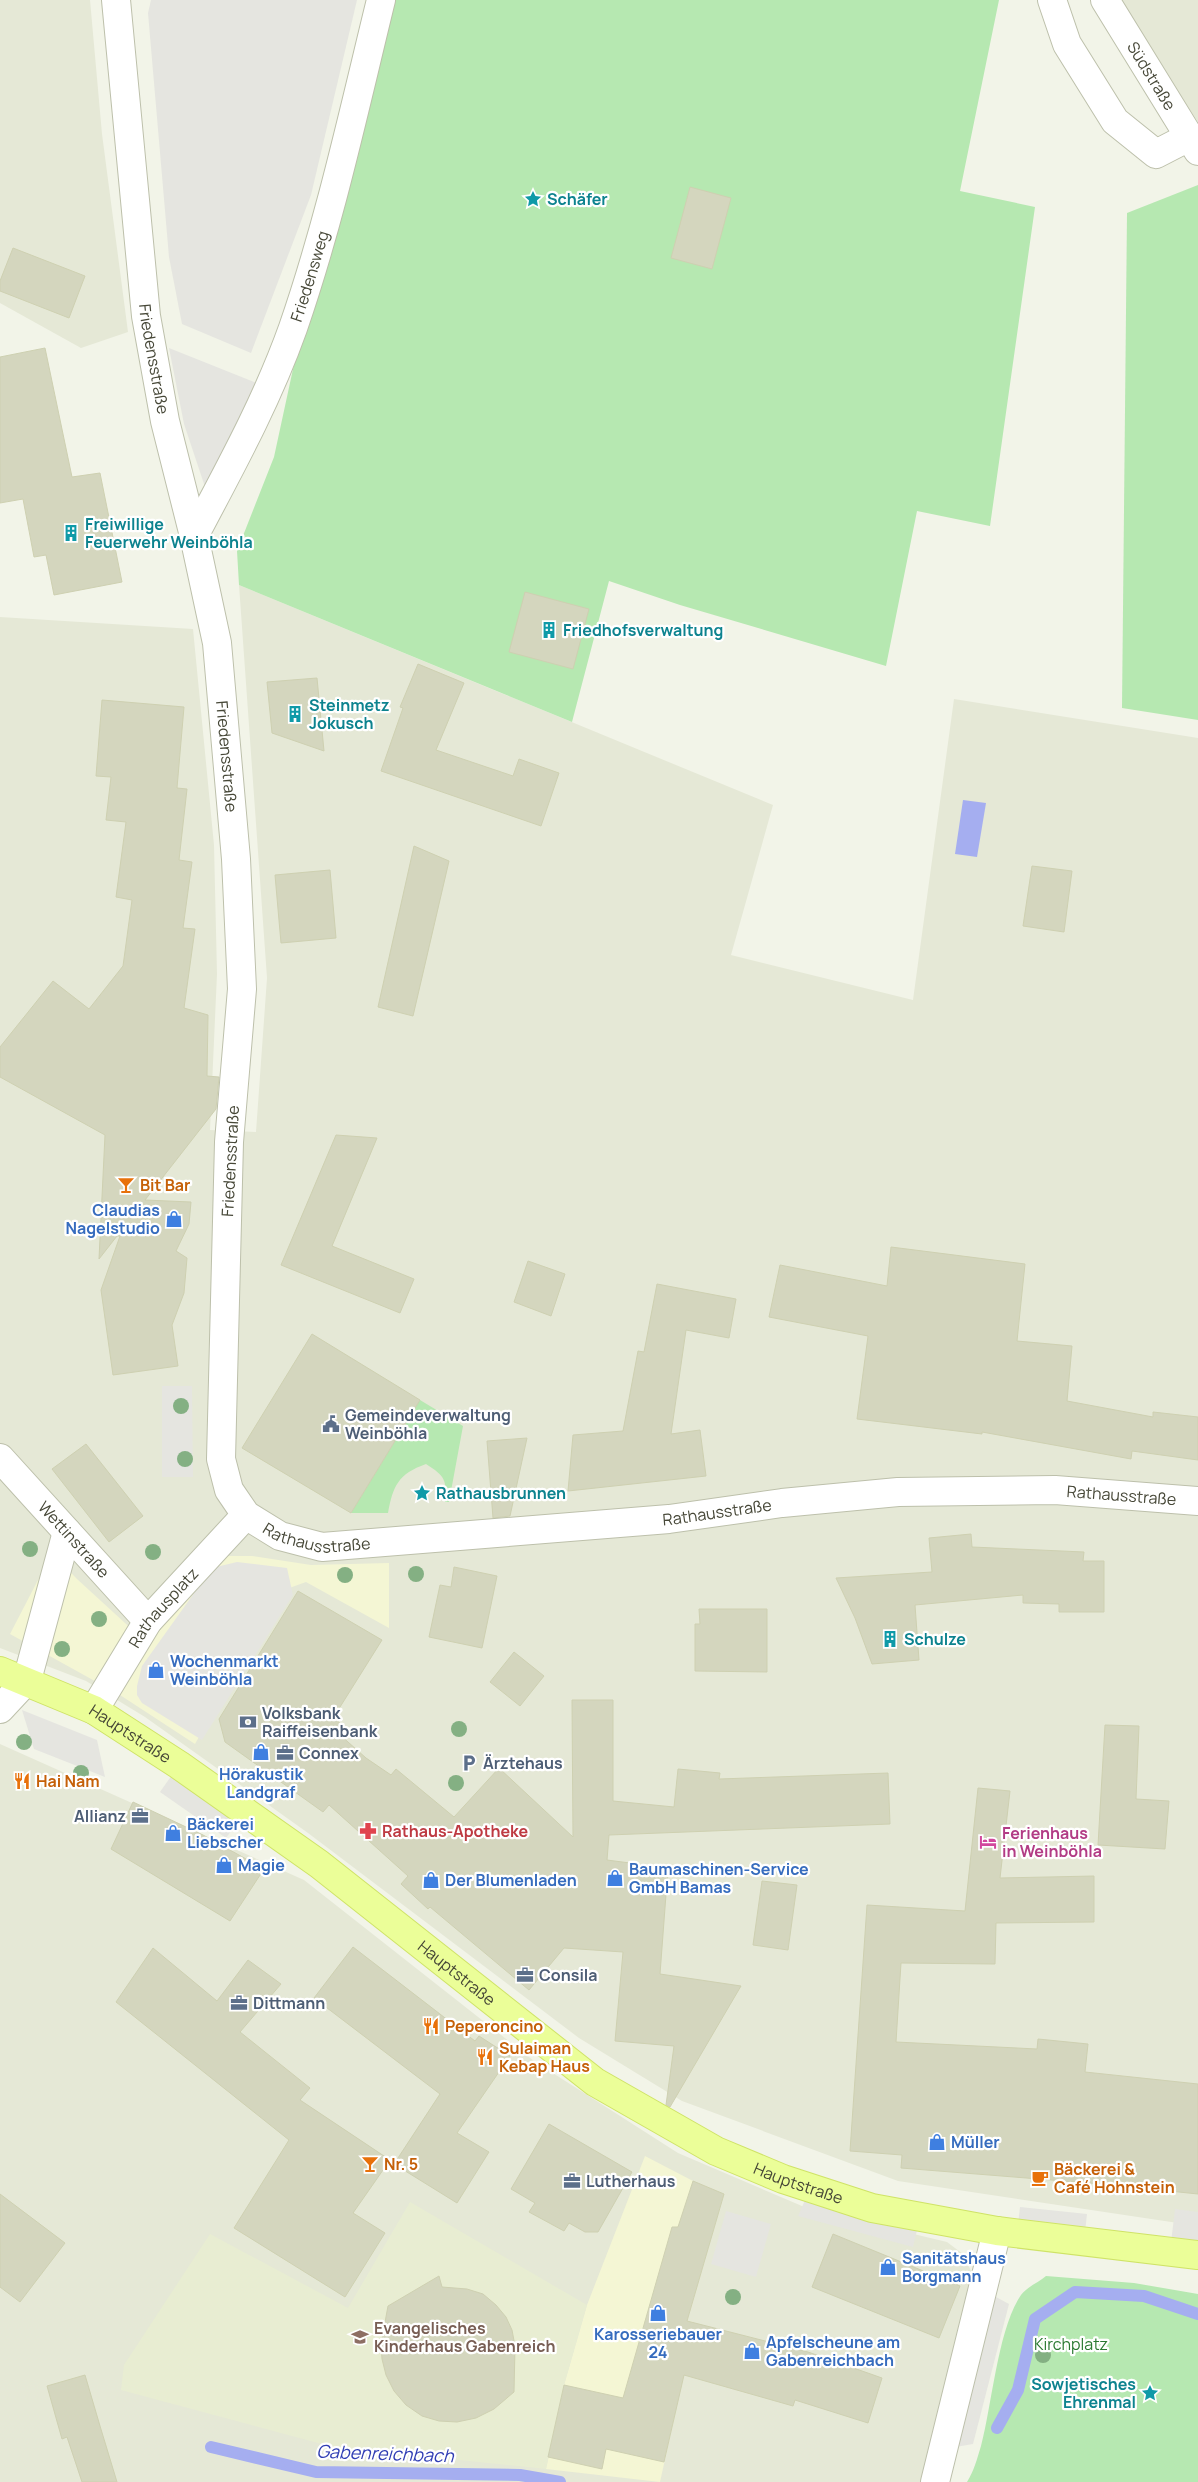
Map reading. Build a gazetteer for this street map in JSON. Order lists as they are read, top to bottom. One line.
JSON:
{"streets":{"main road":["Hauptstraße"],"street":["Südstraße","Friedensweg","Friedensstraße","Rathausstraße","Wettinstraße","Rathausplatz"]},"crossings":[["Friedensweg","Friedensstraße"],["Friedensstraße","Rathausstraße"],["Friedensstraße","Rathausplatz"],["Rathausstraße","Rathausplatz"],["Wettinstraße","Rathausplatz"],["Rathausplatz","Hauptstraße"]],"water":["Gabenreichbach"],"parks":["Kirchplatz"],"places":{"place":["Schäfer","Rathausbrunnen","Sowjetisches Ehrenmal"],"building":["Freiwillige Feuerwehr Weinböhla","Friedhofsverwaltung","Steinmetz Jokusch","Schulze"],"bar":["Bit Bar","Nr. 5"],"shop":["Claudias Nagelstudio","Wochenmarkt Weinböhla","Hörakustik Landgraf","Bäckerei Liebscher","Magie","Baumaschinen-Service GmbH Bamas","Der Blumenladen","Müller","Sanitätshaus Borgmann","Karosseriebauer 24","Apfelscheune am Gabenreichbach"],"public building":["Gemeindeverwaltung Weinböhla"],"bank":["Volksbank Raiffeisenbank"],"office":["Connex","Allianz","Consila","Dittmann","Lutherhaus"],"parking":["Ärztehaus"],"restaurant":["Hai Nam","Peperoncino","Sulaiman Kebap Haus"],"pharmacy":["Rathaus-Apotheke"],"hotel":["Ferienhaus in Weinböhla"],"cafe":["Bäckerei & Café Hohnstein"],"school or university":["Evangelisches Kinderhaus Gabenreich"]}}
